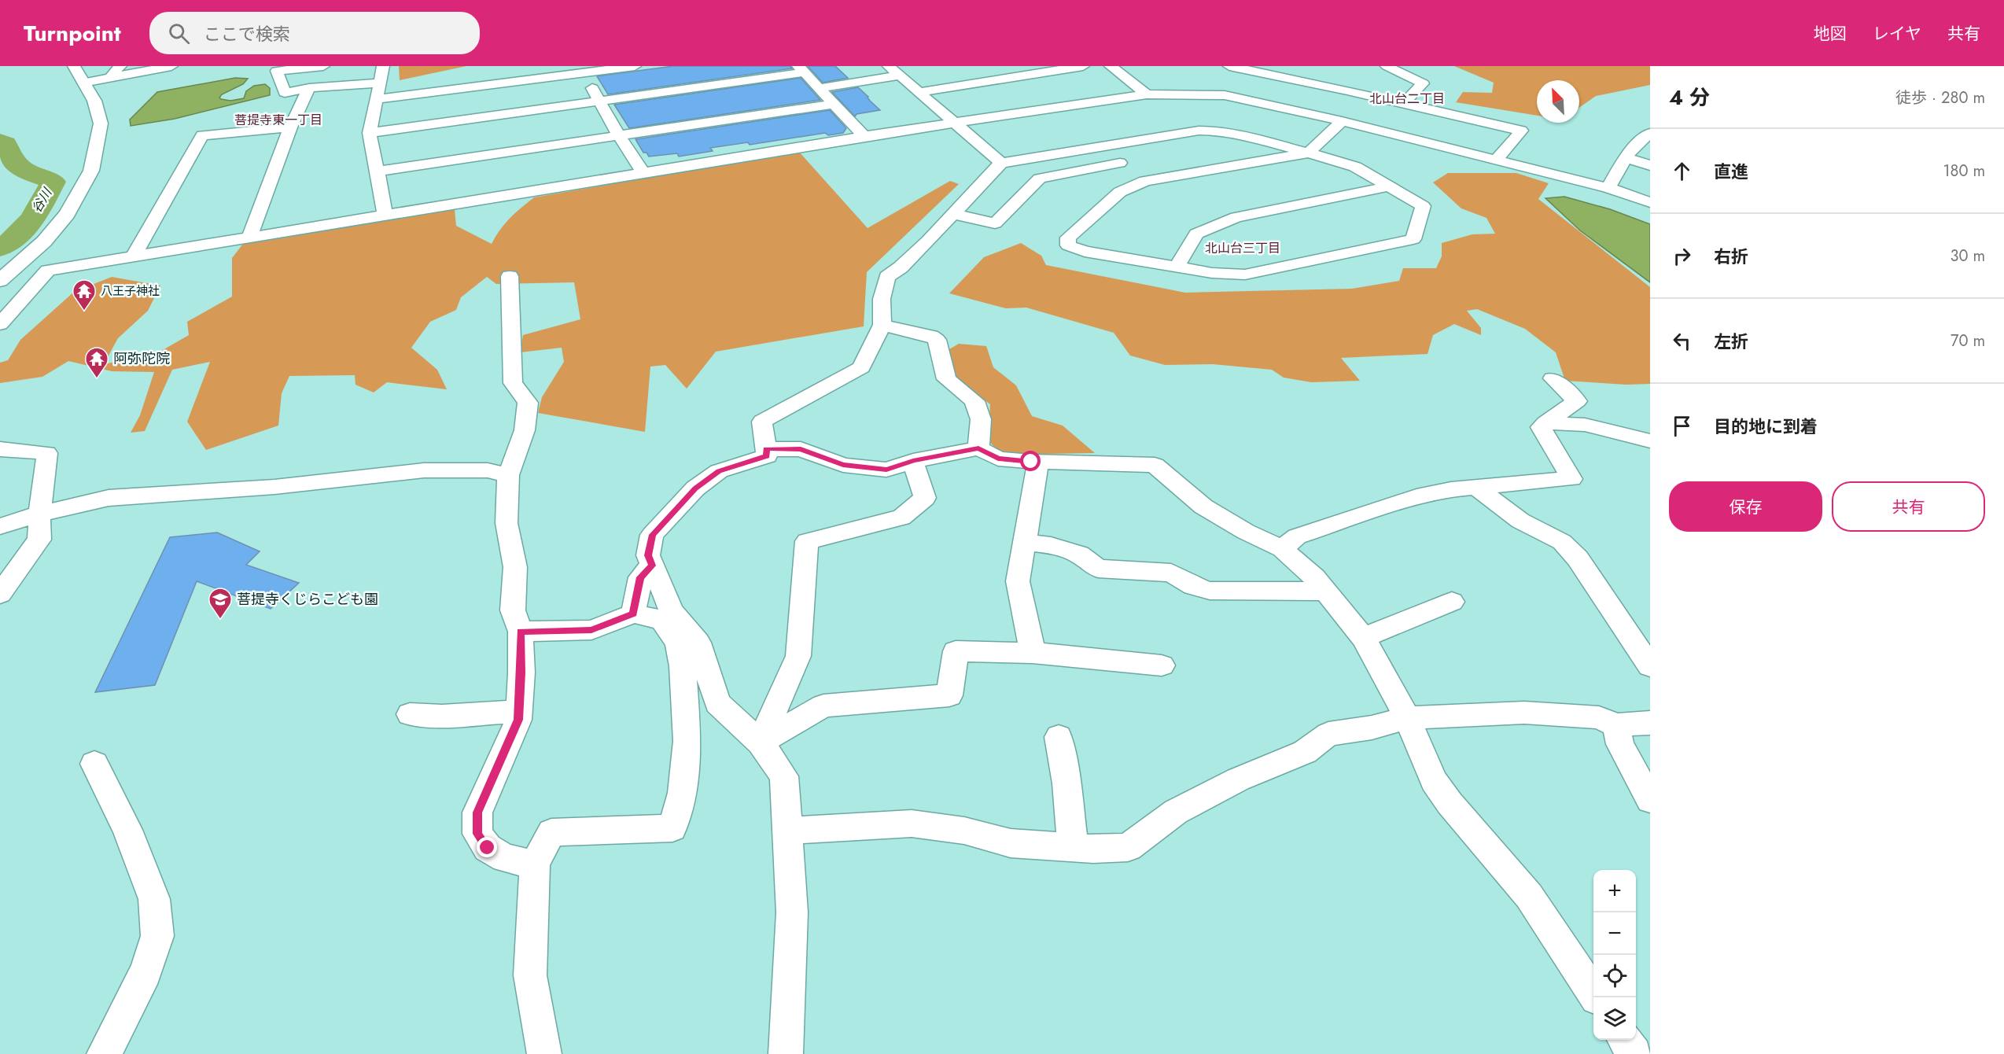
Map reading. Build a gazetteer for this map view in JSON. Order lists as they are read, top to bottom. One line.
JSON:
{"districts":["北山台二丁目","菩提寺東一丁目","北山台三丁目"],"water":["谷川"],"places":{"temple":["八王子神社","阿弥陀院"],"school or university":["菩提寺くじらこども園"]},"north":"top left","page":{"header":"Turnpoint","search":"ここで検索","nav":["地図","レイヤ","共有"],"heading":["4 分","徒歩 · 280 m"],"list":[["直進","180 m"],["右折","30 m"],["左折","70 m"],"目的地に到着"],"buttons":["保存","共有"],"map_buttons":["+","−"]}}
